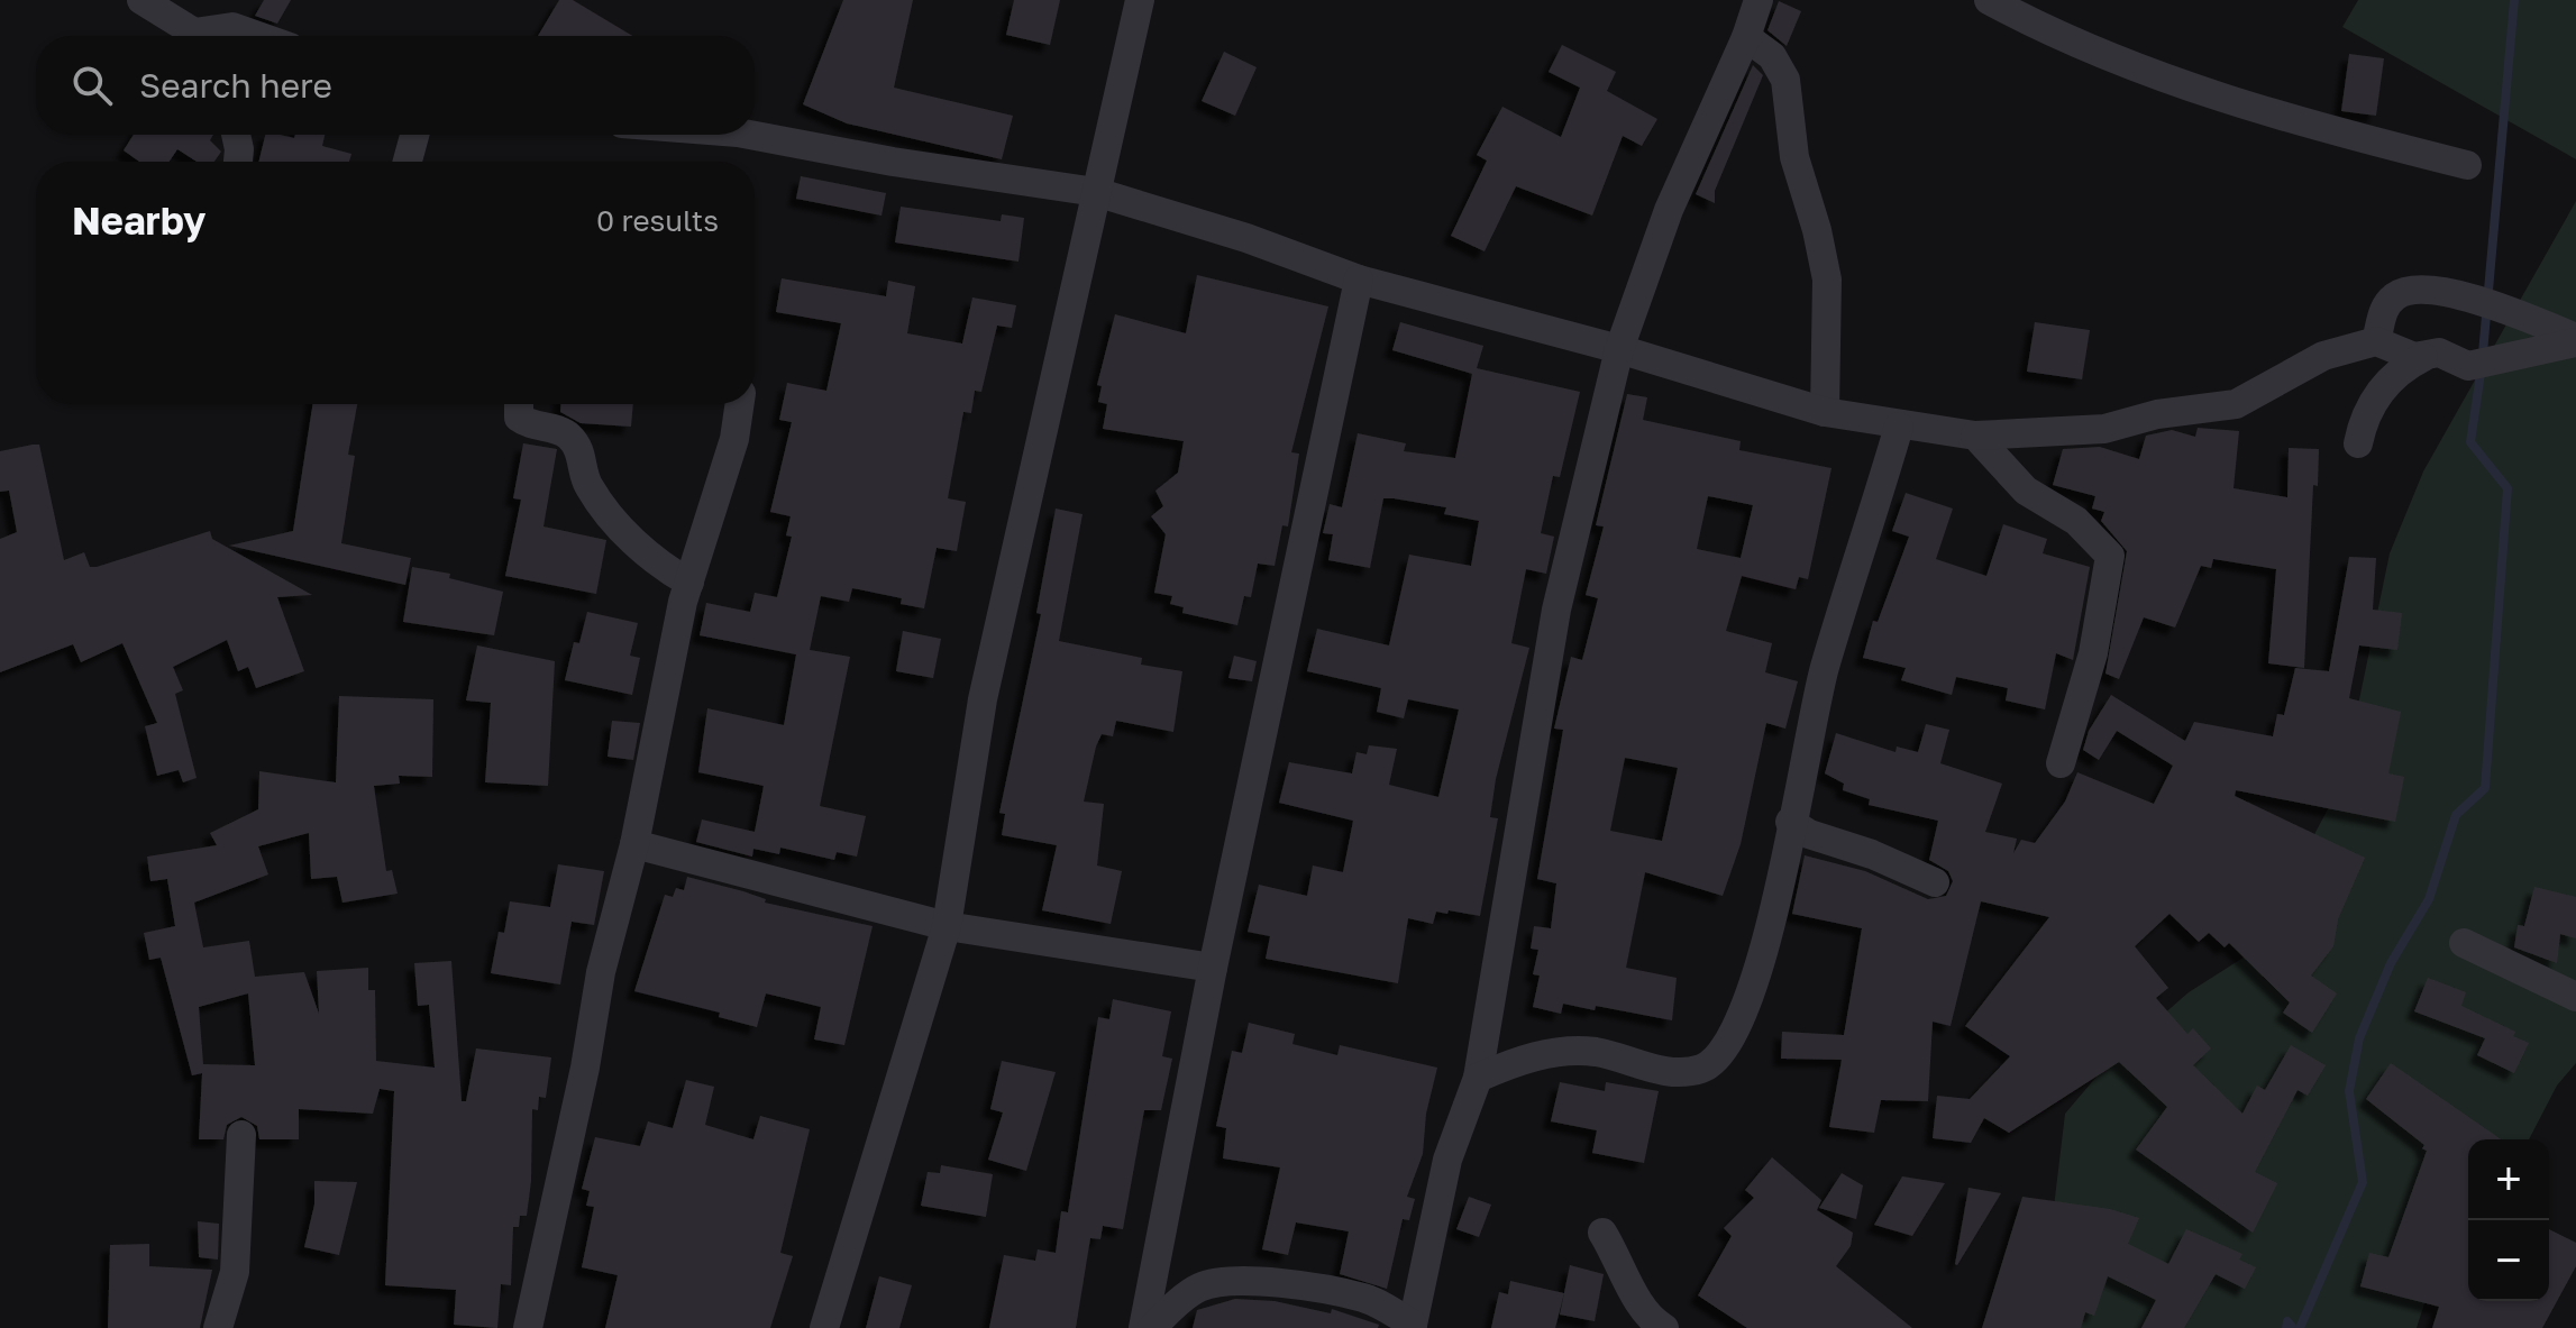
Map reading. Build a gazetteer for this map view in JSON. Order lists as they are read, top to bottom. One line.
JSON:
{"page":{"search":"Search here","heading":["Nearby","0 results"],"map_buttons":["+","−"]}}
